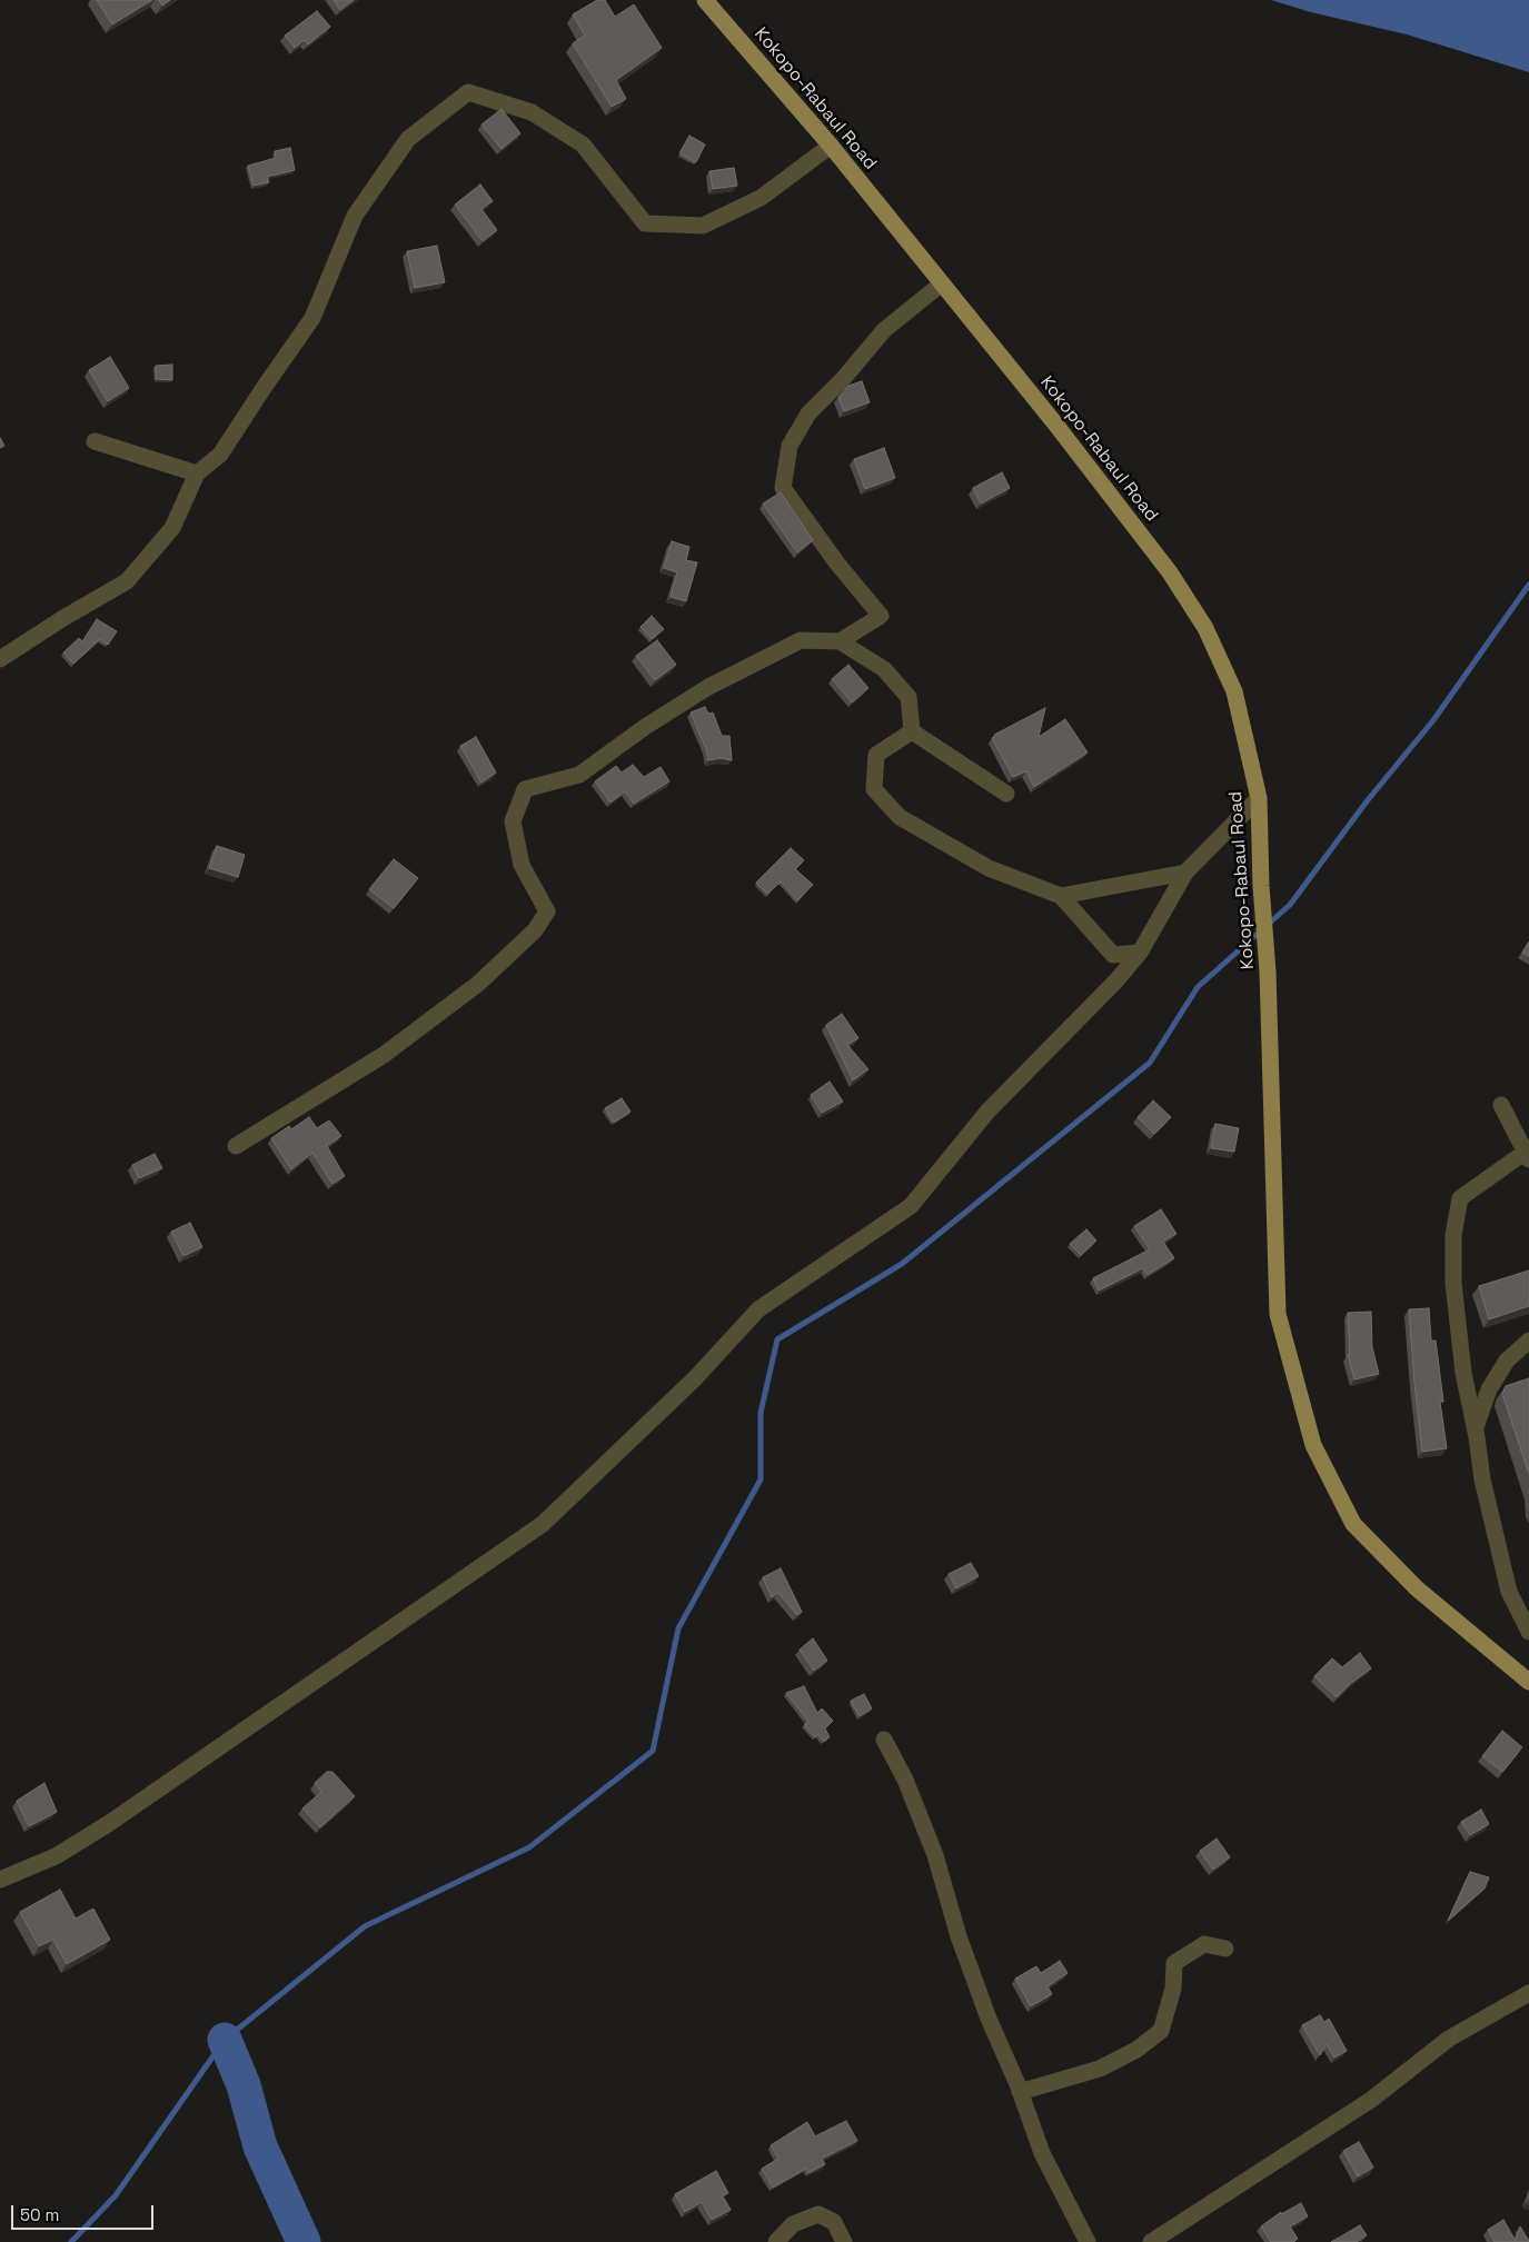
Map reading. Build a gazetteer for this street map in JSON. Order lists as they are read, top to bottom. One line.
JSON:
{"streets":{"main road":["Kokopo-Rabaul Road"]},"scale_bar":"50 m"}
